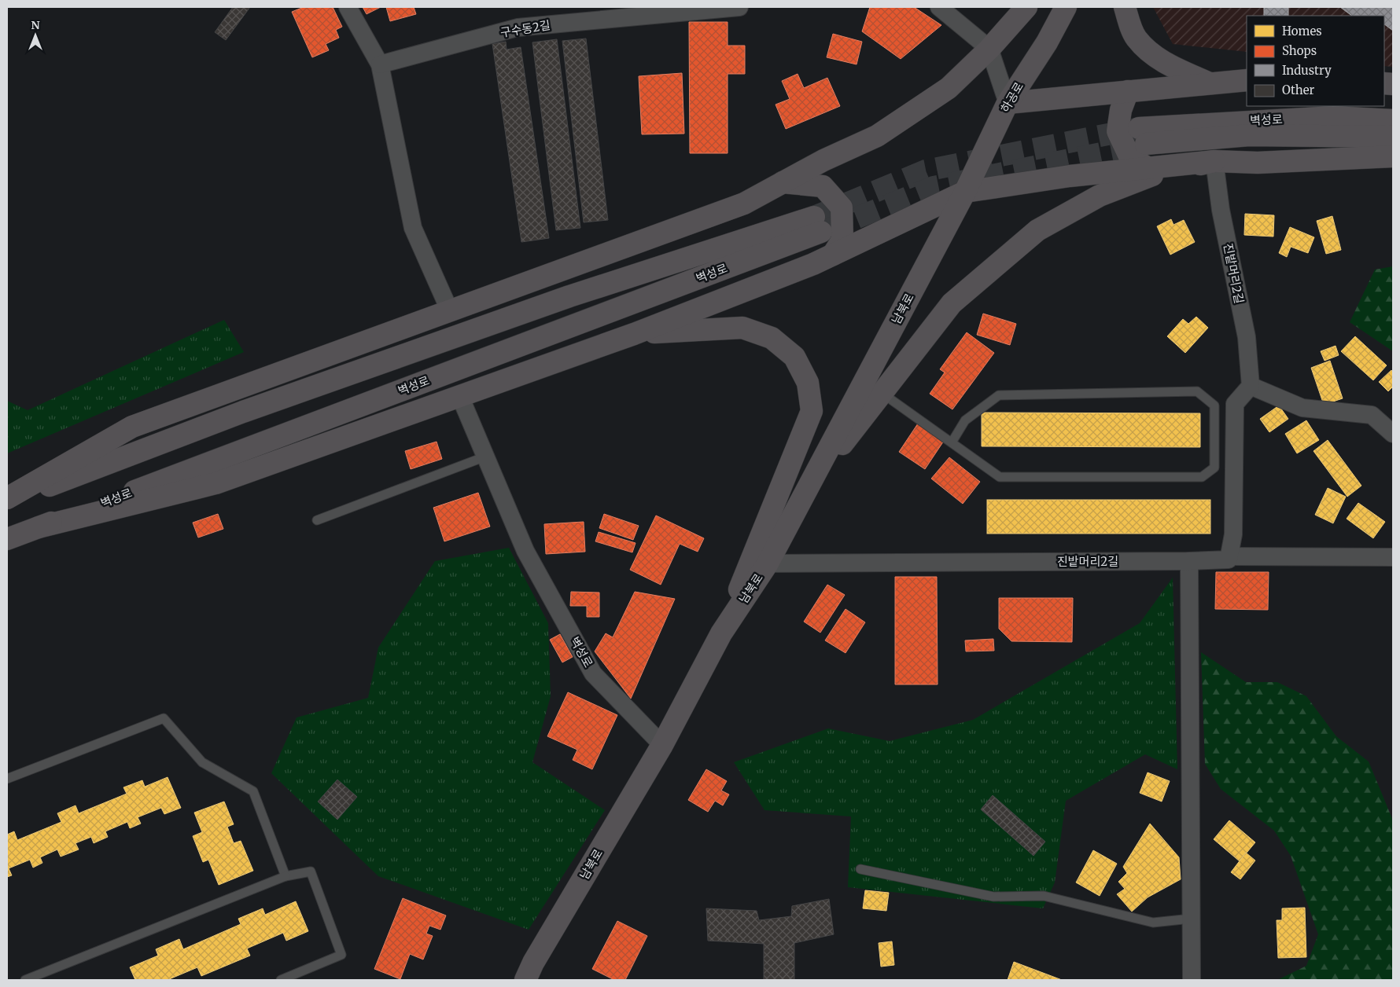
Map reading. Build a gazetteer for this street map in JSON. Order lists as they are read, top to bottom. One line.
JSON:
{"streets":{"main road":["하공로","벽성로","남북로"],"street":["구수동2길","진밭머리2길"]},"crossings":[["하공로","남북로"],["벽성로","남북로"],["진밭머리2길","남북로"]],"legend":["Homes","Shops","Industry","Other"],"north":"top"}
